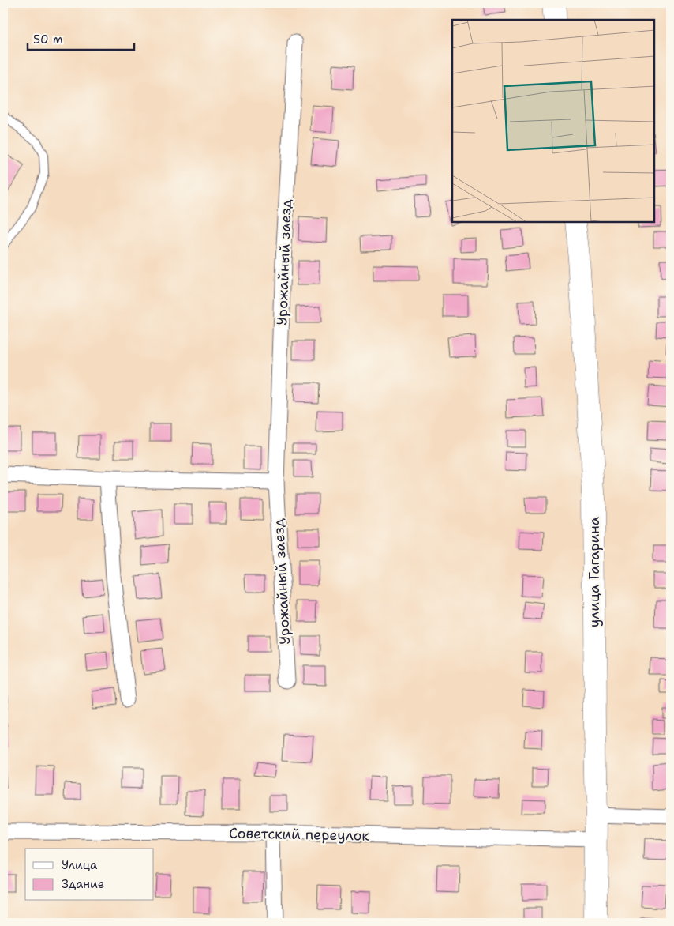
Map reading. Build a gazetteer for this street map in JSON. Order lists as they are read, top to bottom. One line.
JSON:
{"streets":{"main road":["улица Гагарина"],"street":["Урожайный заезд","Советский переулок"]},"crossings":[["улица Гагарина","Советский переулок"]],"legend":["Улица","Здание"],"scale_bar":"50 m"}
